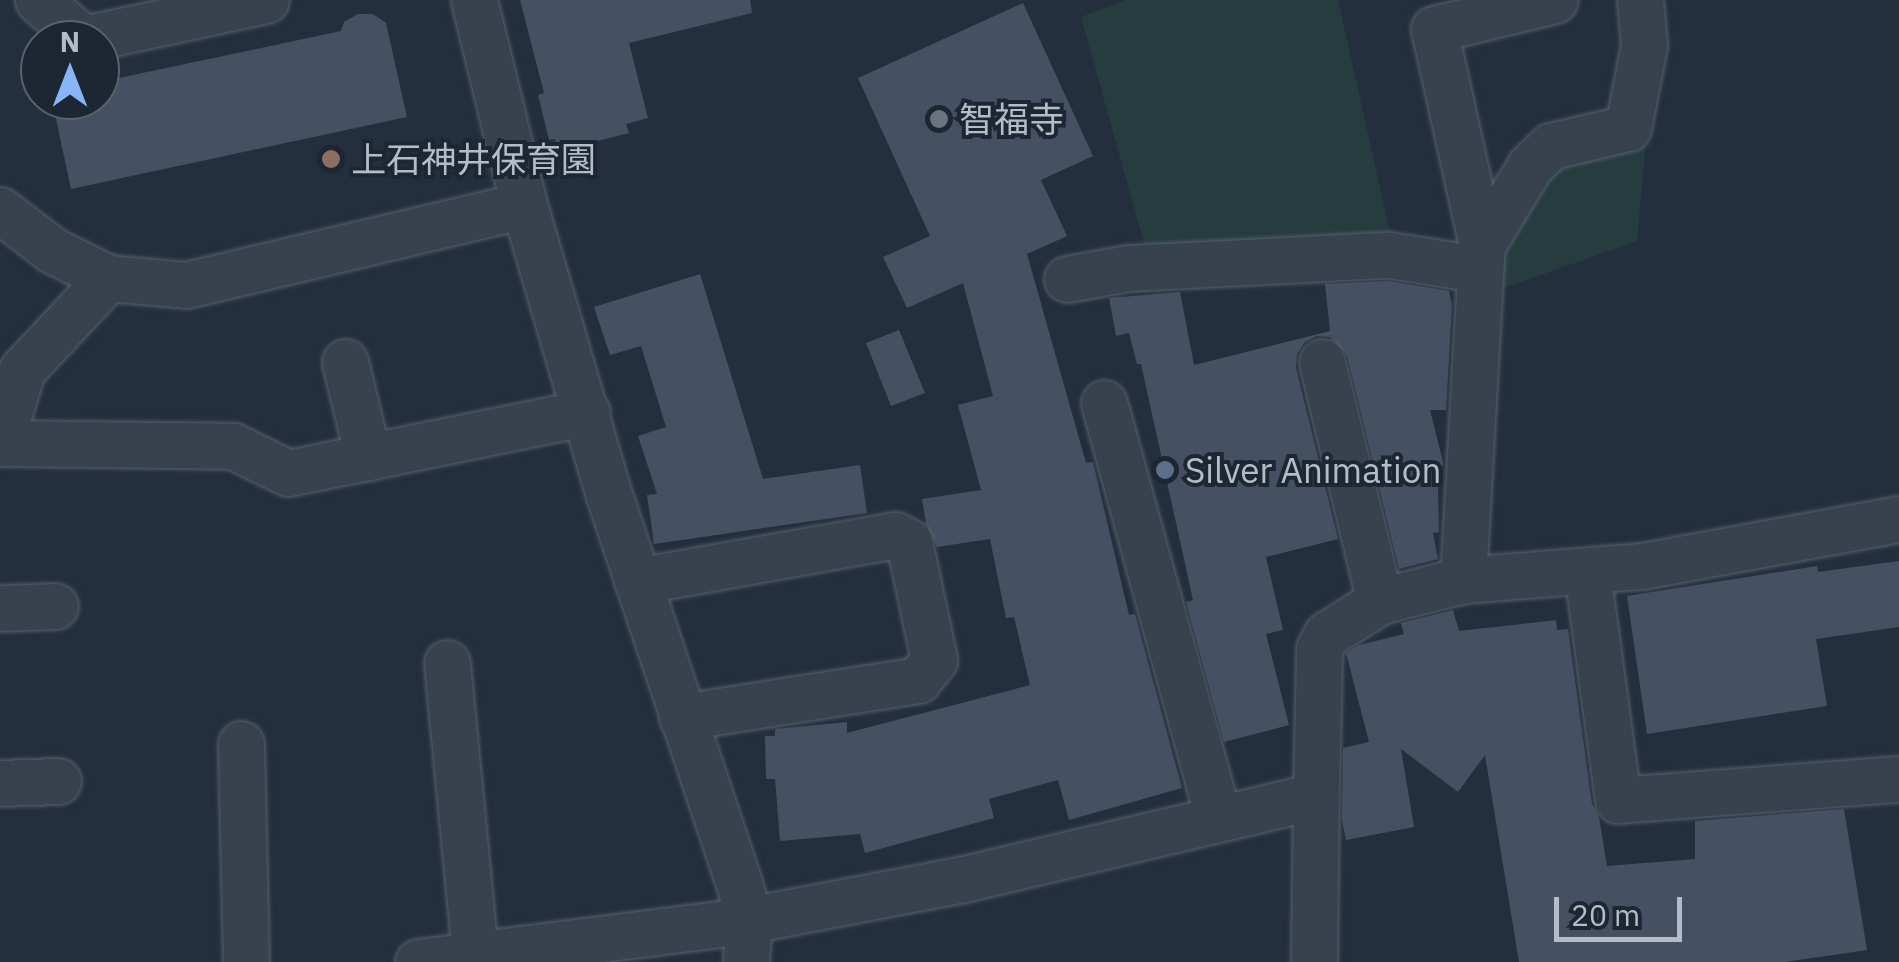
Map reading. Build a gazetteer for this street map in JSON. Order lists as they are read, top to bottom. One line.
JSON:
{"places":["智福寺","上石神井保育園","Silver Animation"],"scale_bar":"20 m","north":"top"}
